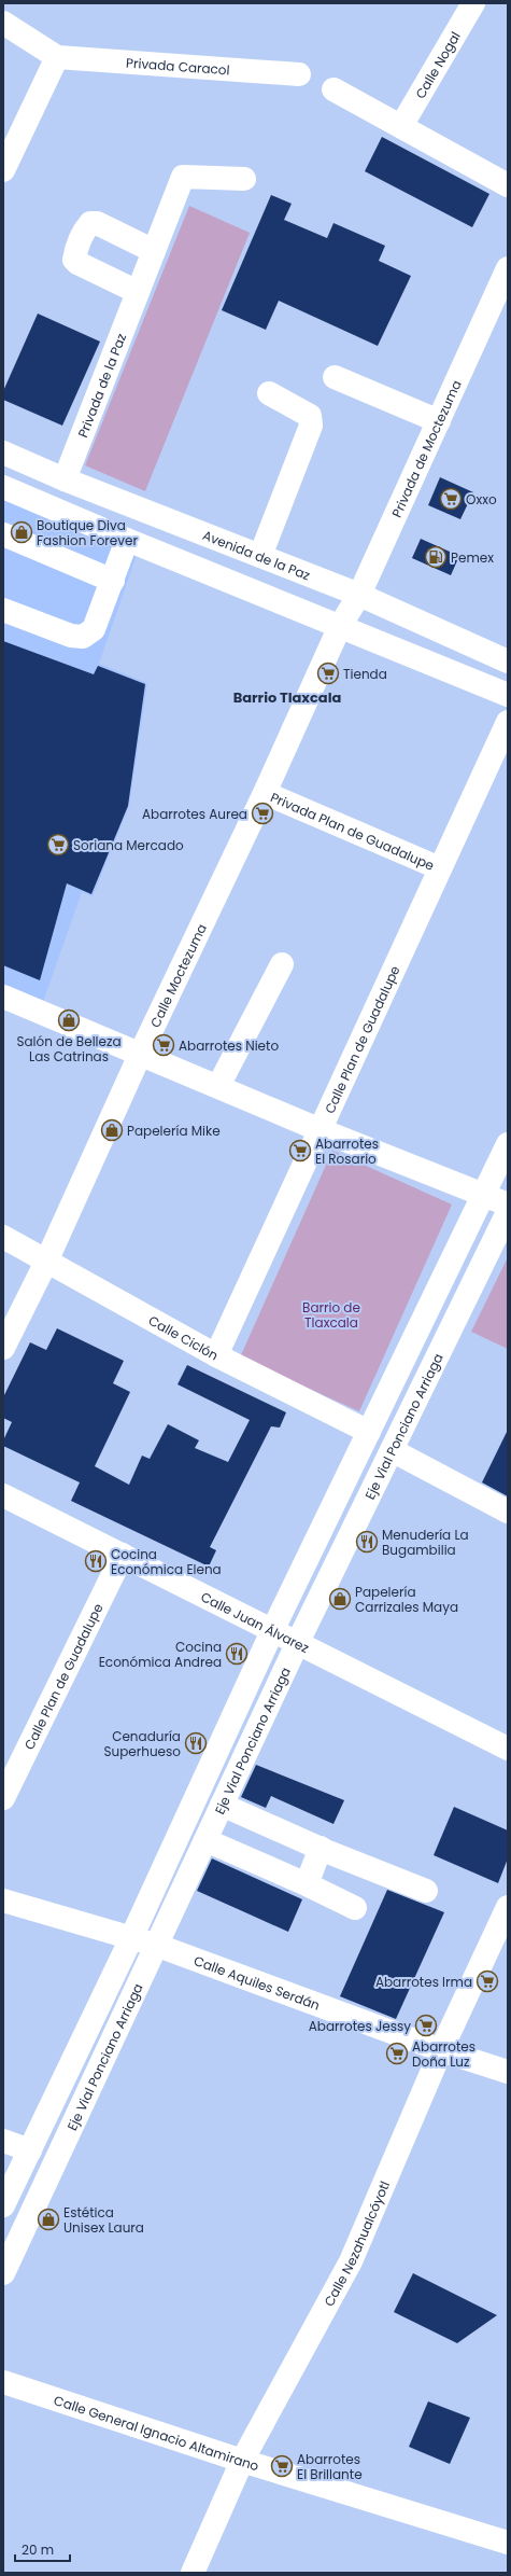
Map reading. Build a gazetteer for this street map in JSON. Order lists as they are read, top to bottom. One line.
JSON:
{"streets":{"street":["Calle Nogal","Privada Caracol","Privada de la Paz","Privada de Moctezuma","Avenida de la Paz","Privada Plan de Guadalupe","Calle Moctezuma","Calle Plan de Guadalupe","Calle Ciclón","Eje Vial Ponciano Arriaga","Calle Juan Álvarez","Calle Aquiles Serdán","Calle Nezahualcóyotl","Calle General Ignacio Altamirano"]},"crossings":[["Privada de la Paz","Avenida de la Paz"],["Privada de Moctezuma","Avenida de la Paz"],["Privada de Moctezuma","Calle Moctezuma"],["Privada Plan de Guadalupe","Calle Moctezuma"],["Privada Plan de Guadalupe","Calle Plan de Guadalupe"],["Calle Moctezuma","Calle Ciclón"],["Calle Plan de Guadalupe","Calle Ciclón"],["Calle Plan de Guadalupe","Calle Juan Álvarez"],["Calle Ciclón","Eje Vial Ponciano Arriaga"],["Eje Vial Ponciano Arriaga","Calle Juan Álvarez"],["Eje Vial Ponciano Arriaga","Calle Aquiles Serdán"],["Calle Aquiles Serdán","Calle Nezahualcóyotl"],["Calle Nezahualcóyotl","Calle General Ignacio Altamirano"]],"districts":["Barrio Tlaxcala"],"parks":["Barrio de Tlaxcala"],"places":{"supermarket":["Oxxo","Tienda","Abarrotes Aurea","Soriana Mercado","Abarrotes Nieto","Abarrotes El Rosario","Abarrotes Irma","Abarrotes Jessy","Abarrotes Doña Luz","Abarrotes El Brillante"],"shop":["Boutique Diva Fashion Forever","Salón de Belleza Las Catrinas","Papelería Mike","Papelería Carrizales Maya","Estética Unisex Laura"],"fuel station":["Pemex"],"restaurant":["Menudería La Bugambilia","Cocina Económica Elena","Cocina Económica Andrea","Cenaduría Superhueso"]},"scale_bar":"20 m"}
